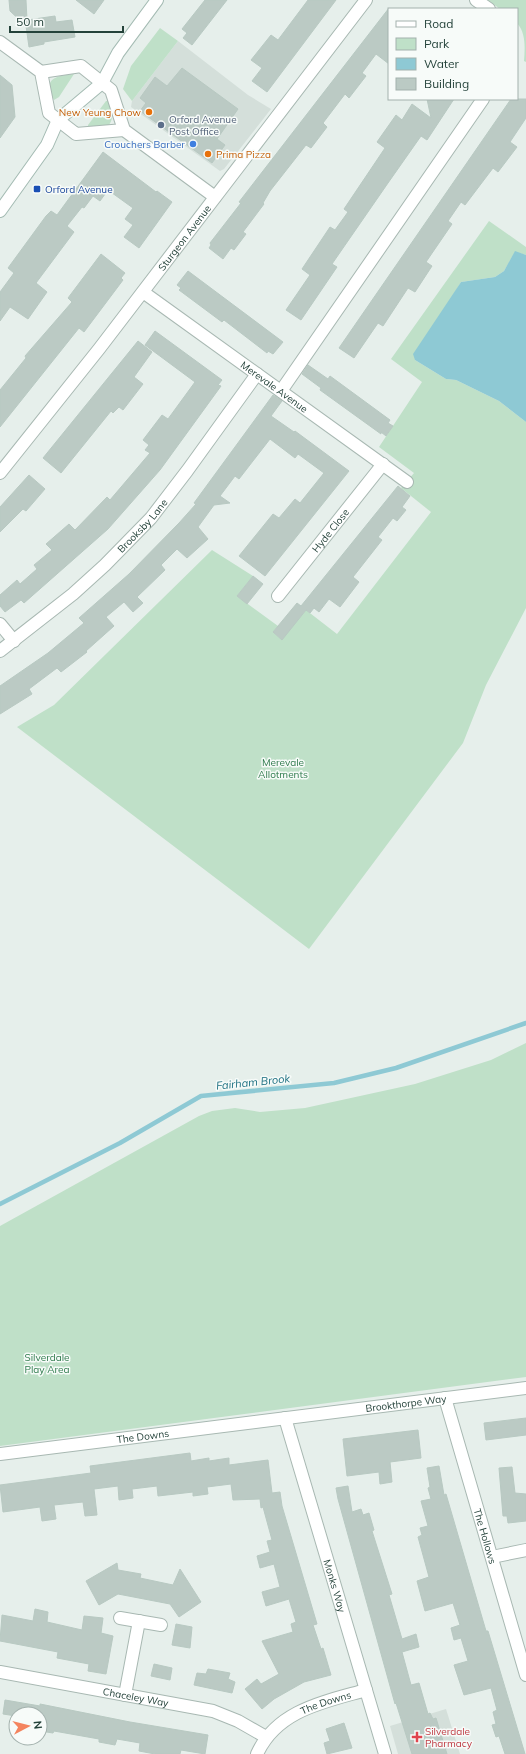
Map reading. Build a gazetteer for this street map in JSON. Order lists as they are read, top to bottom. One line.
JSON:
{"streets":{"street":["Sturgeon Avenue","Merevale Avenue","Brooksby Lane","Hyde Close","Brookthorpe Way","The Downs","The Hollows","Monks Way","Chaceley Way"]},"crossings":[["Sturgeon Avenue","Merevale Avenue"],["Merevale Avenue","Brooksby Lane"],["Merevale Avenue","Hyde Close"],["Brookthorpe Way","The Downs"],["Brookthorpe Way","The Hollows"],["Brookthorpe Way","Monks Way"],["The Downs","Monks Way"],["The Downs","Chaceley Way"]],"water":["Fairham Brook"],"parks":["Merevale Allotments","Silverdale Play Area"],"places":{"other":["New Yeung Chow","Orford Avenue Post Office","Crouchers Barber","Prima Pizza"],"transit":["Orford Avenue"],"health":["Silverdale Pharmacy"]},"legend":["Road","Park","Water","Building"],"scale_bar":"50 m","north":"right"}
